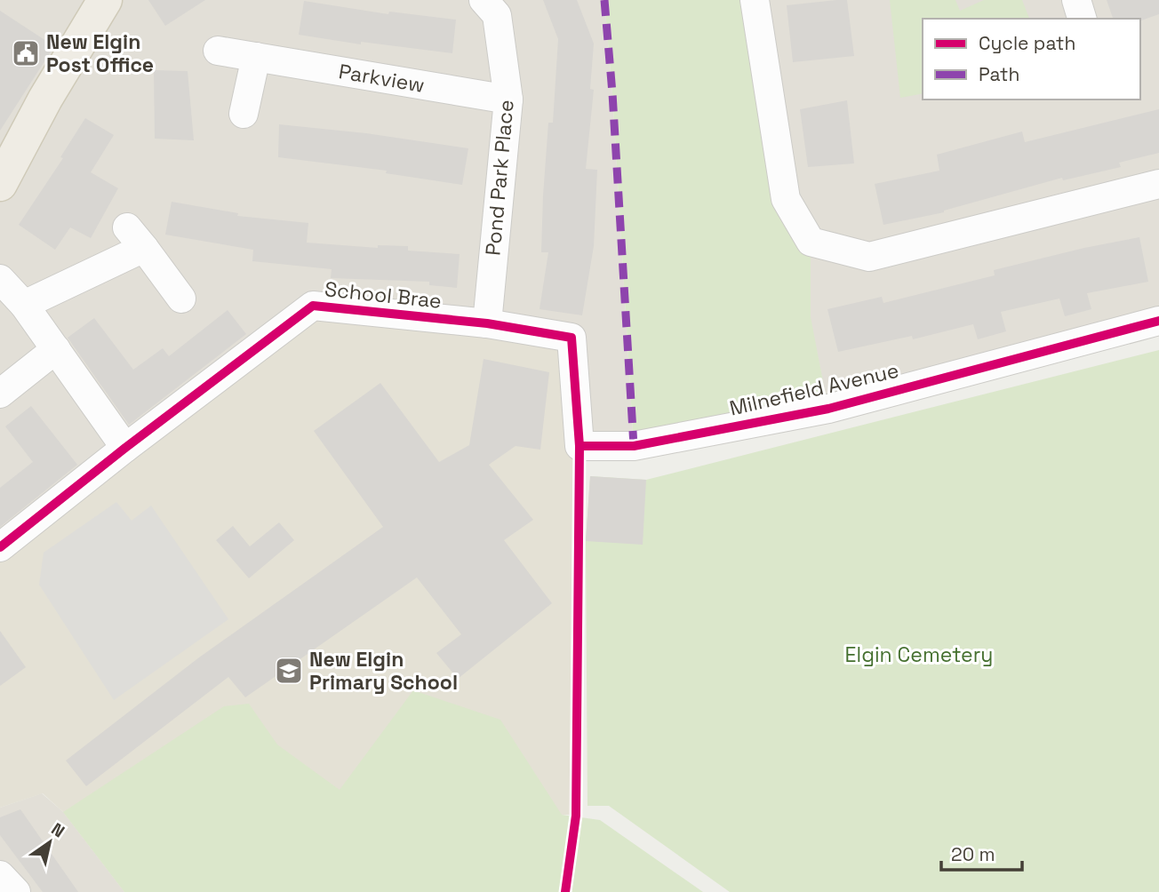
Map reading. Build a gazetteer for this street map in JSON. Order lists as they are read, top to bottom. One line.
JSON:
{"streets":{"street":["Parkview","Pond Park Place","School Brae","Milnefield Avenue"]},"crossings":[["Parkview","Pond Park Place"],["Pond Park Place","School Brae"],["School Brae","Milnefield Avenue"]],"parks":["Elgin Cemetery"],"places":{"public building":["New Elgin Post Office"],"school or university":["New Elgin Primary School"]},"legend":["Cycle path","Path"],"scale_bar":"20 m","north":"top right"}
